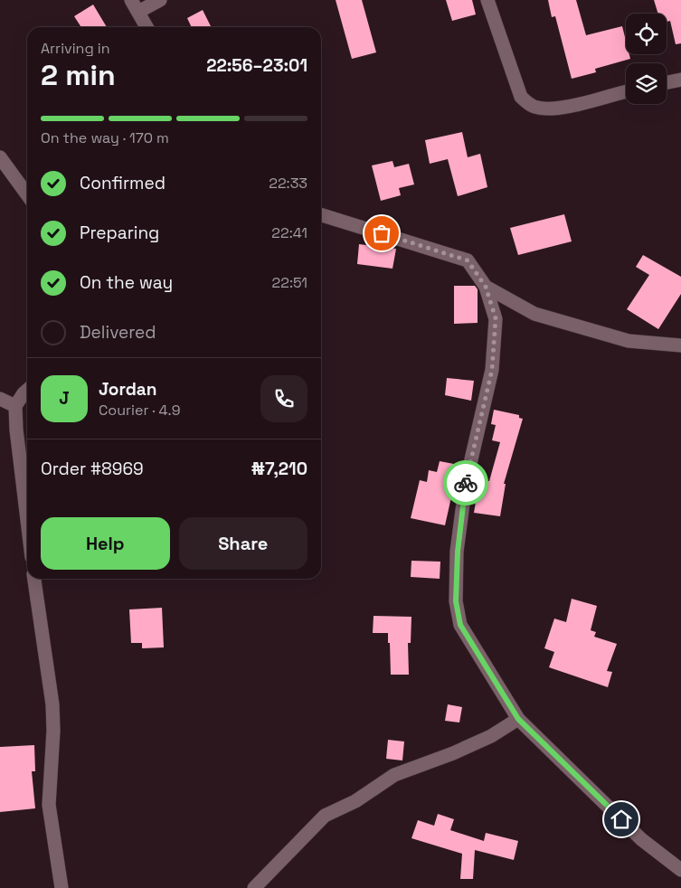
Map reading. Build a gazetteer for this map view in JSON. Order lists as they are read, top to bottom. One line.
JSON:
{"page":{"heading":["2 min","Arriving in","22:56–23:01"],"panel":["Jordan","Courier · 4.9","Order #8969","₦7,210"],"bar":"On the way · 170 m","list":[["Confirmed","22:33"],["Preparing","22:41"],["On the way","22:51"],"Delivered"],"round":"J","buttons":["Help","Share"]}}
